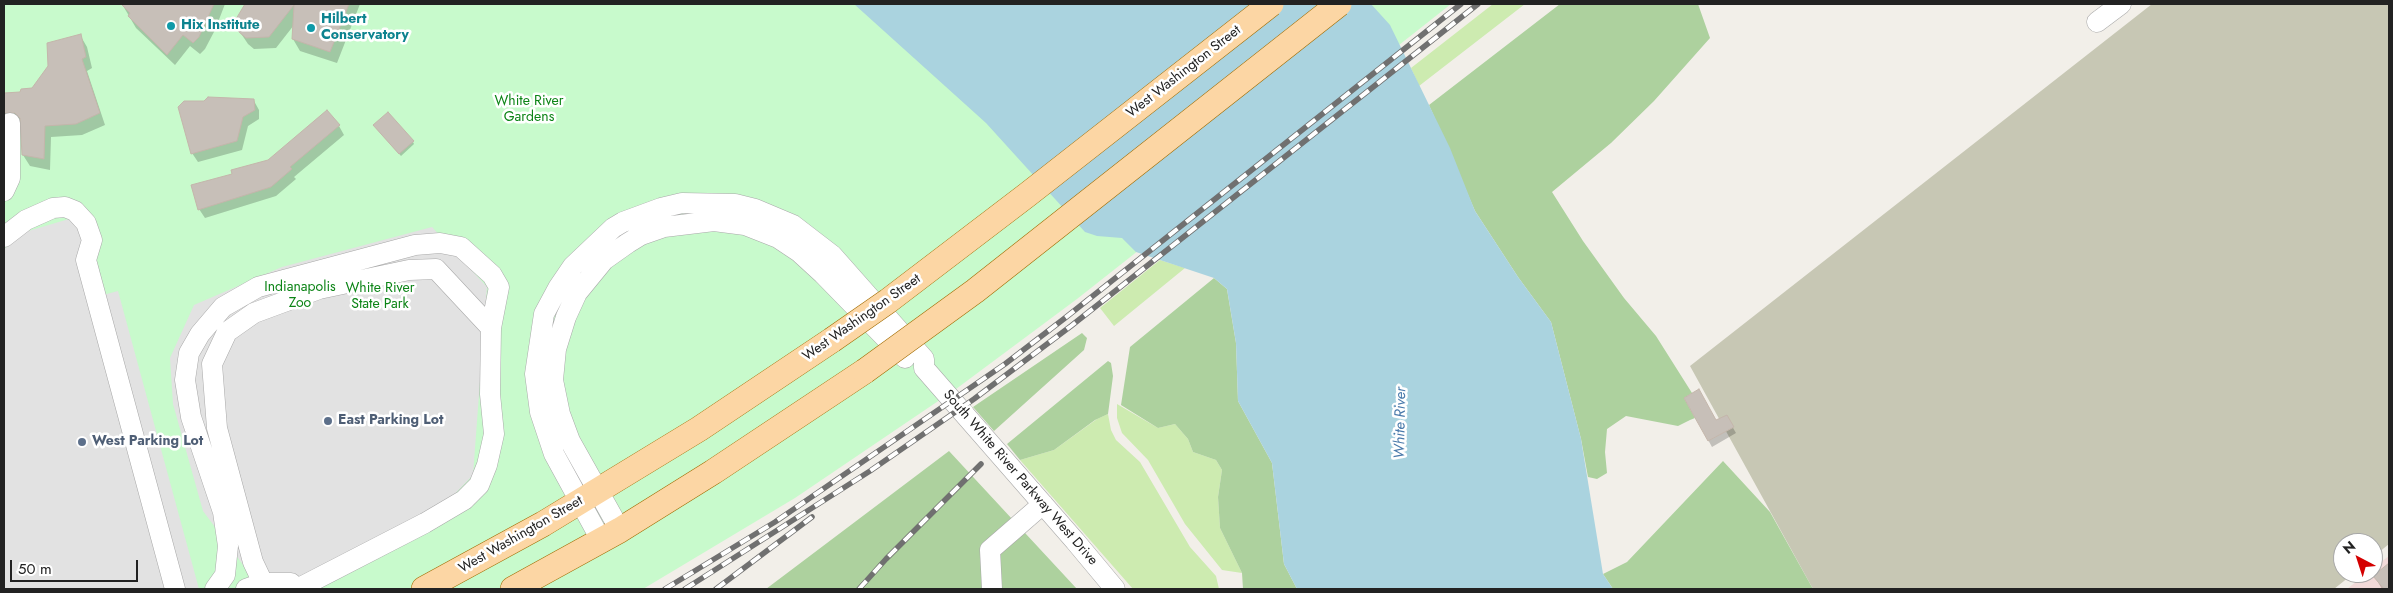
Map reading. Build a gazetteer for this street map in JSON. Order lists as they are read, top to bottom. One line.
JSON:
{"streets":{"main road":["West Washington Street"],"street":["South White River Parkway West Drive"]},"crossings":[["West Washington Street","South White River Parkway West Drive"]],"water":["White River"],"parks":["White River Gardens","Indianapolis Zoo","White River State Park"],"places":["Hix Institute","Hilbert Conservatory","East Parking Lot","West Parking Lot"],"scale_bar":"50 m","north":"top left"}
